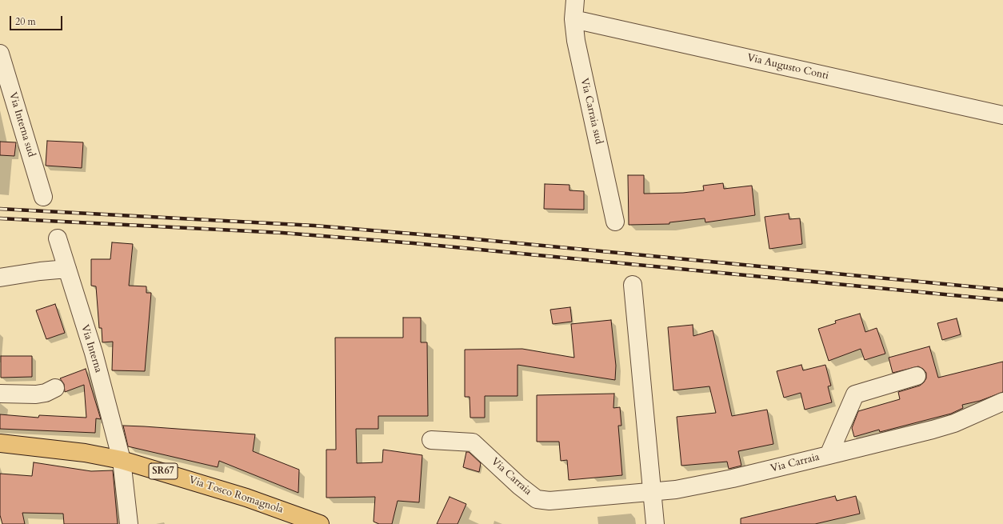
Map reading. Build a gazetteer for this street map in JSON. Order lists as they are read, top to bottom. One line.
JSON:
{"streets":{"main road":["SR67","Via Tosco Romagnola"],"street":["Via Augusto Conti","Via Carraia sud","Via Interna sud","Via Interna","Via Carraia"]},"crossings":[["Via Augusto Conti","Via Carraia sud"],["Via Interna","Via Tosco Romagnola"]],"scale_bar":"20 m"}
